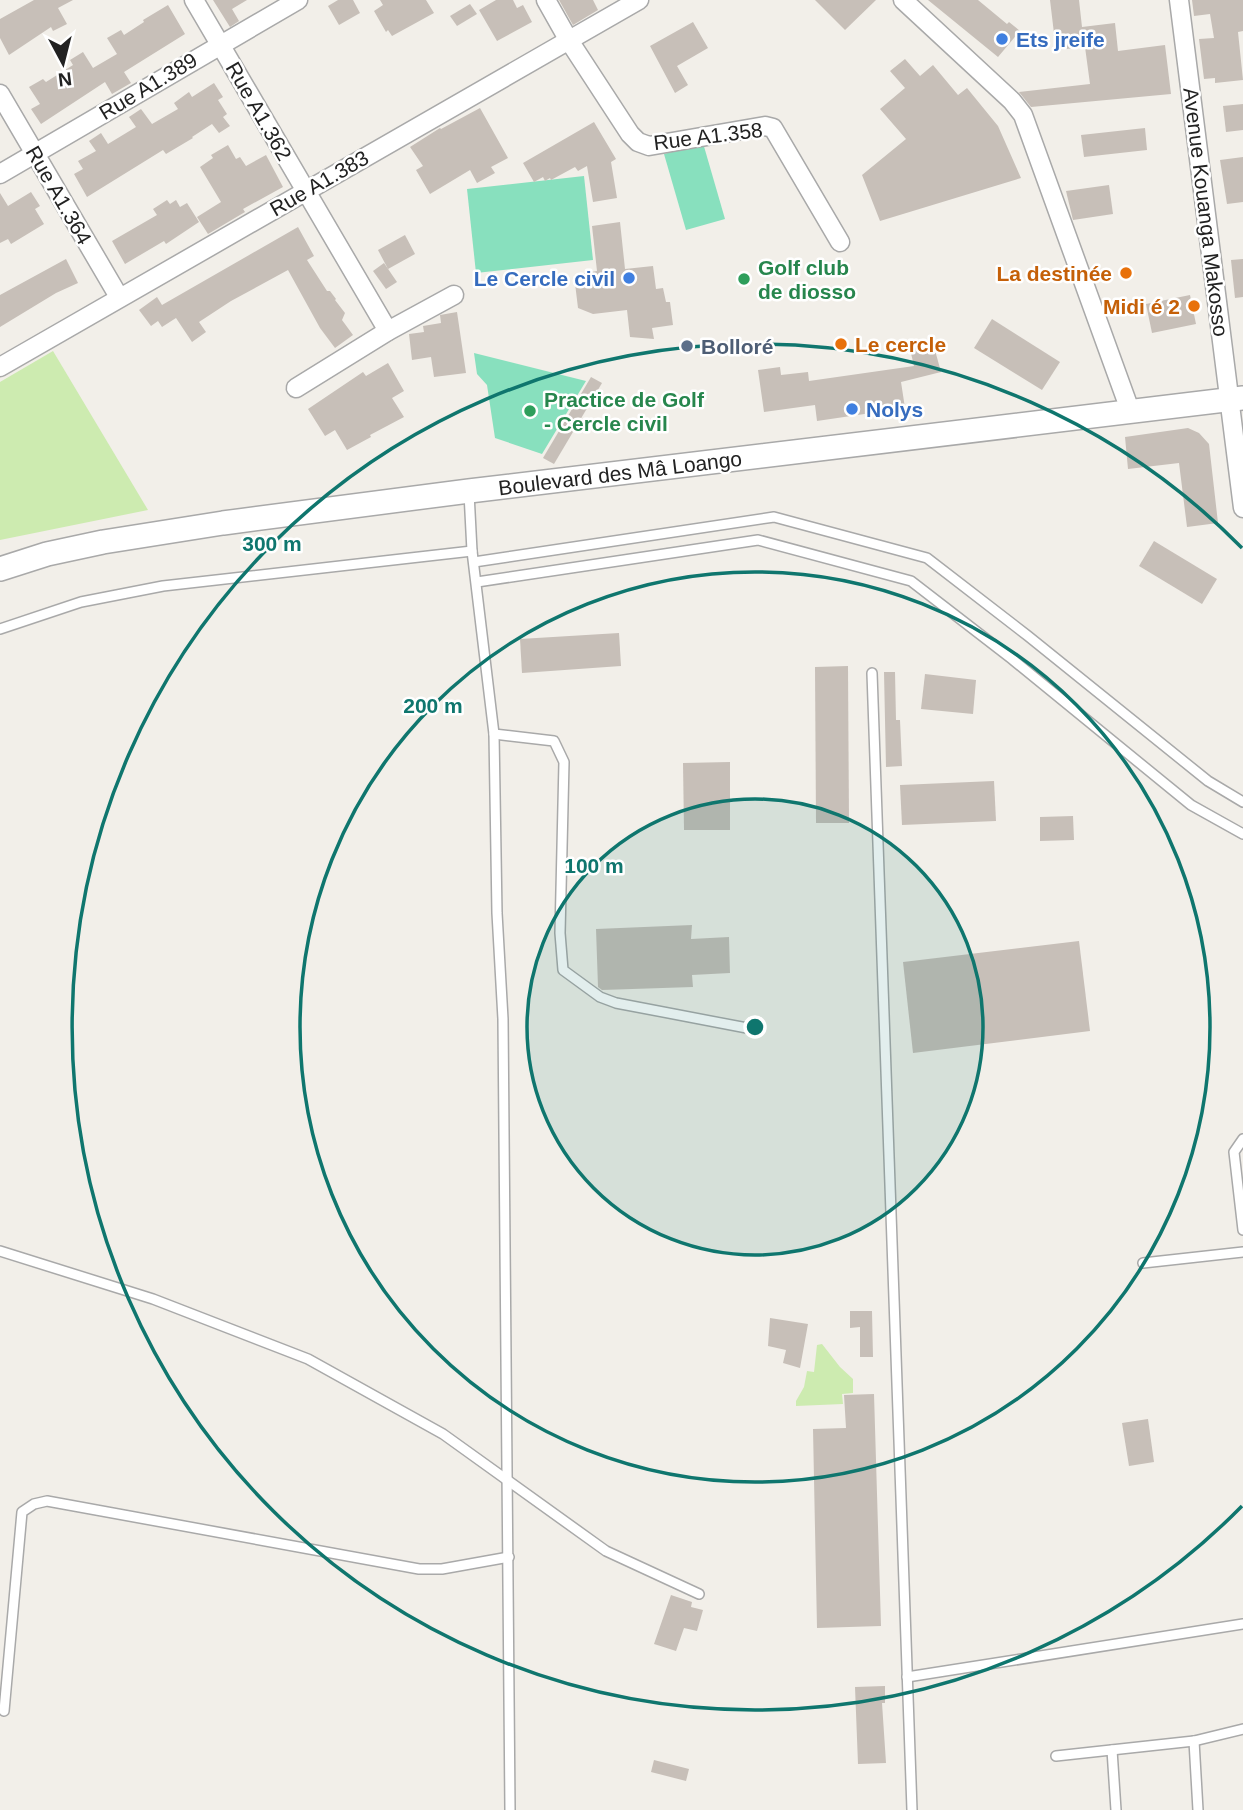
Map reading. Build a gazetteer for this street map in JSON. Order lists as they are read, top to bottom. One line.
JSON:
{"streets":{"street":["Rue A1.389","Rue A1.362","Rue A1.358","Rue A1.383","Rue A1.364","Avenue Kouanga Makosso","Boulevard des Mâ Loango"]},"crossings":[["Rue A1.389","Rue A1.362"],["Rue A1.389","Rue A1.364"],["Rue A1.362","Rue A1.383"],["Rue A1.358","Rue A1.383"],["Rue A1.383","Rue A1.364"],["Avenue Kouanga Makosso","Boulevard des Mâ Loango"]],"places":["Ets jreife","La destinée","Le Cercle civil","Golf club de diosso","Midi é 2","Le cercle","Bolloré","Nolys","Practice de Golf - Cercle civil"],"north":"bottom","rings":["300 m","200 m","100 m"]}
